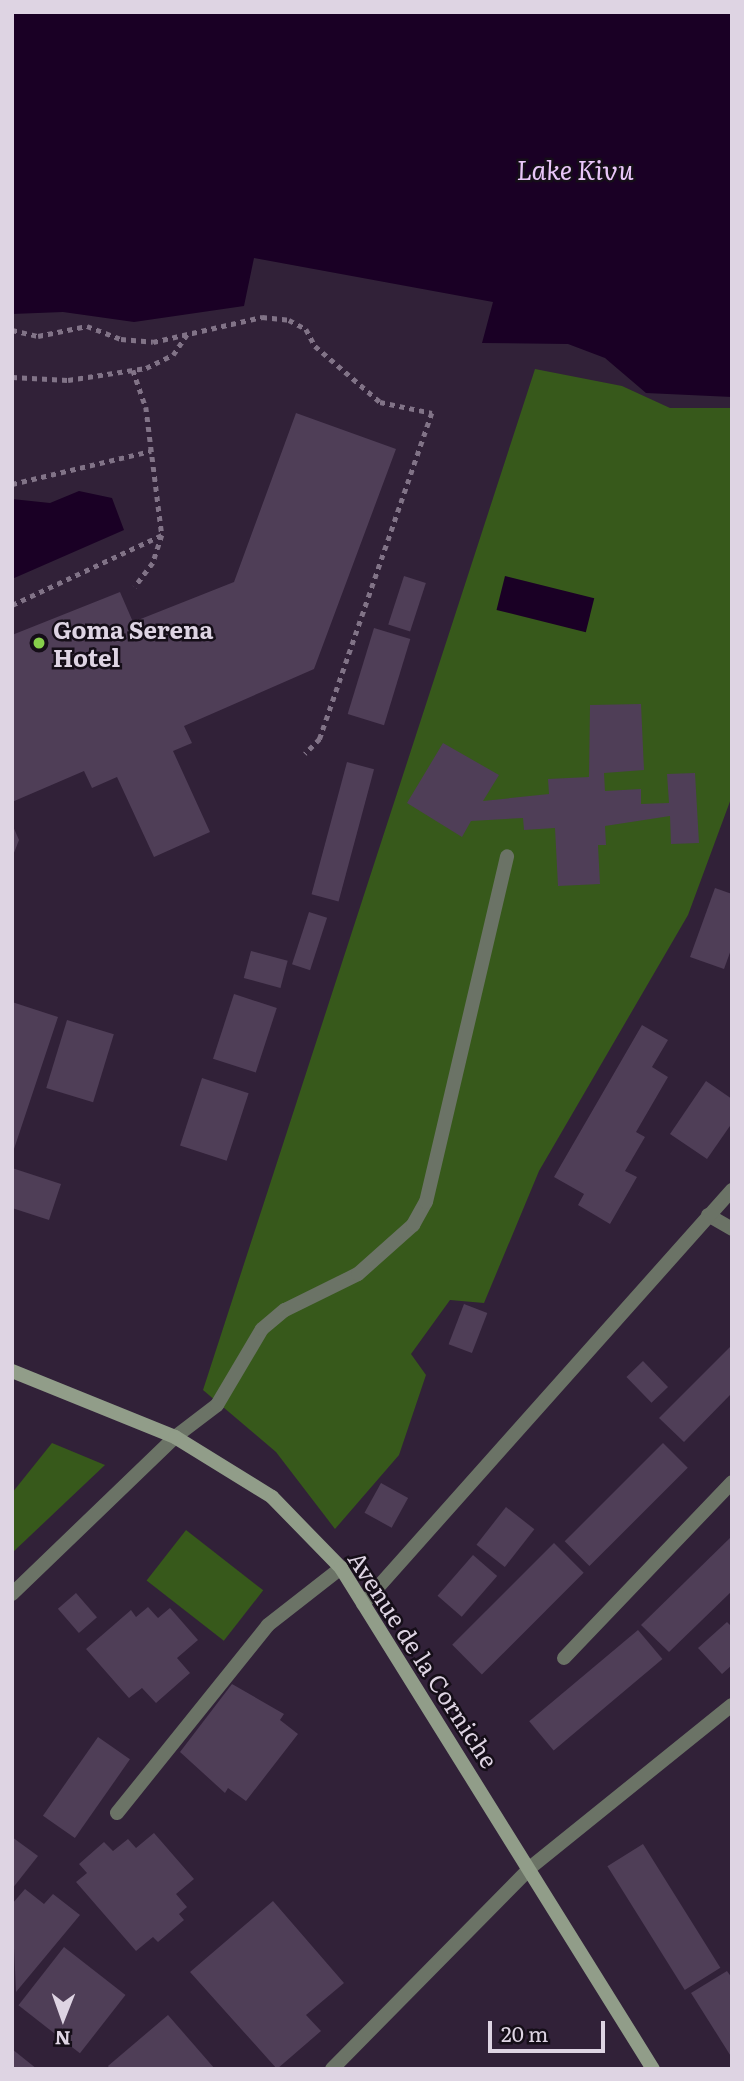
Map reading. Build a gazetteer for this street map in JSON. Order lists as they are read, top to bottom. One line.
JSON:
{"streets":{"street":["Avenue de la Corniche"]},"water":["Lake Kivu"],"places":["Goma Serena Hotel"],"scale_bar":"20 m","north":"bottom"}
